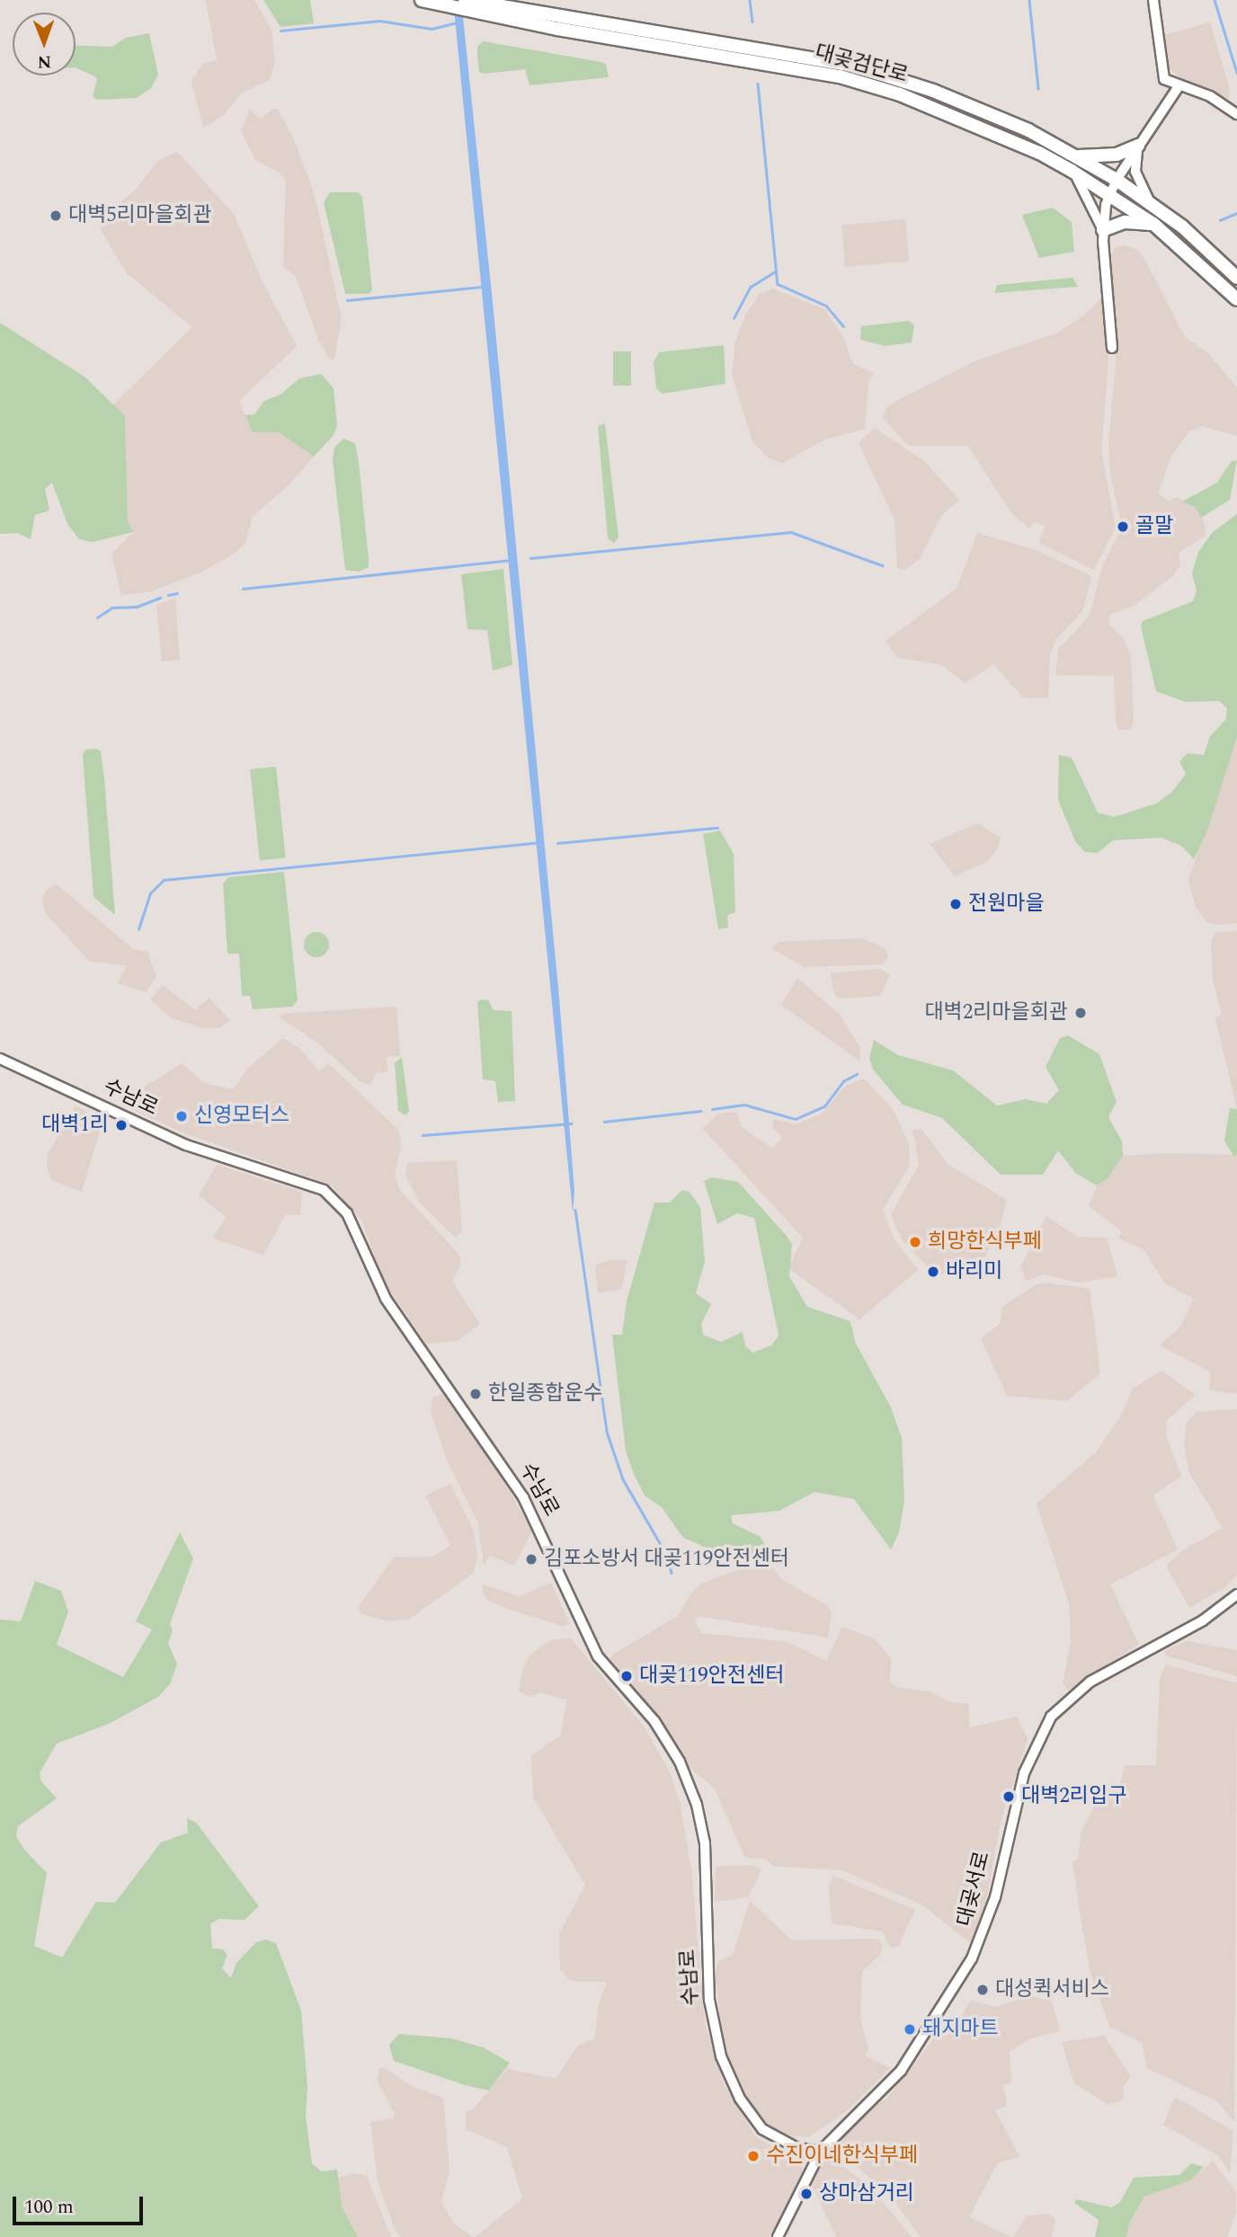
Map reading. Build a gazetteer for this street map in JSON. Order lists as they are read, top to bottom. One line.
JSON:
{"streets":{"main road":["대곶검단로"],"street":["수남로","대곶서로"]},"crossings":[["수남로","대곶서로"]],"places":["대벽5리마을회관","골말","전원마을","대벽2리마을회관","신영모터스","대벽1리","희망한식부페","바리미","한일종합운수","김포소방서 대곶119안전센터","대곶119안전센터","대벽2리입구","대성퀵서비스","돼지마트","수진이네한식부페","상마삼거리"],"scale_bar":"100 m","north":"bottom"}
